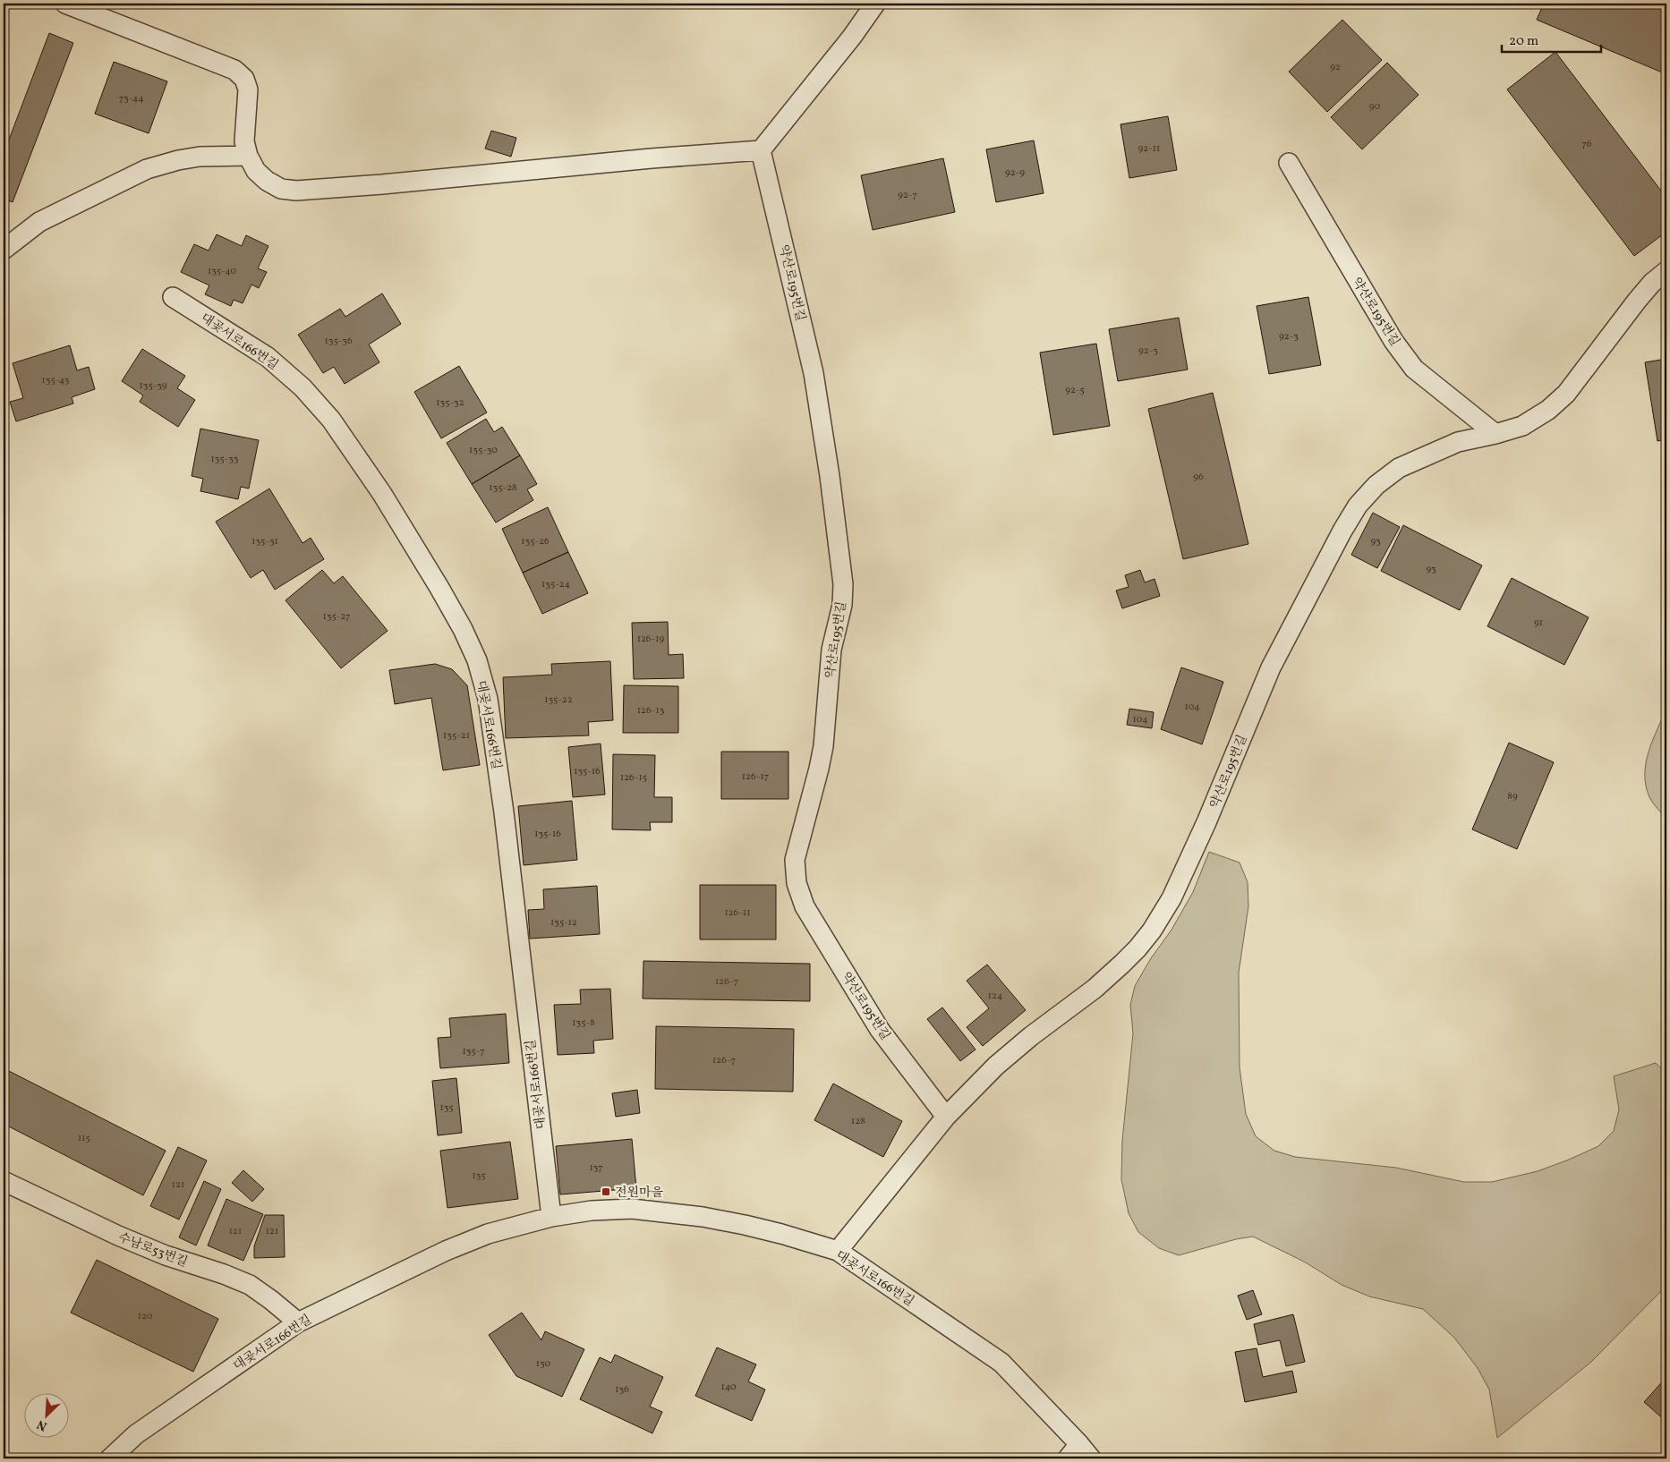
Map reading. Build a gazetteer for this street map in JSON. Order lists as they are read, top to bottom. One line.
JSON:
{"streets":{"lane":["약산로195번길","대곶서로166번길","수남로53번길"]},"crossings":[["약산로195번길","대곶서로166번길"],["대곶서로166번길","수남로53번길"]],"places":{"transit":["전원마을"]},"house_numbers":["92","73-44","90","76","92-11","92-9","92-7","135-40","92-3","135-36","92-3","135-43","135-39","92-5","135-32","135-30","135-33","96","135-28","135-31","135-26","93","93","135-24","135-27","91","126-19","135-22","104","126-13","104","135-21","135-16","126-17","126-15","89","135-16","126-11","135-12","126-7","124","135-8","135-7","126-7","135","128","115","137","135","121","121","121","120","130","140","136"],"scale_bar":"20 m","north":"bottom left"}
